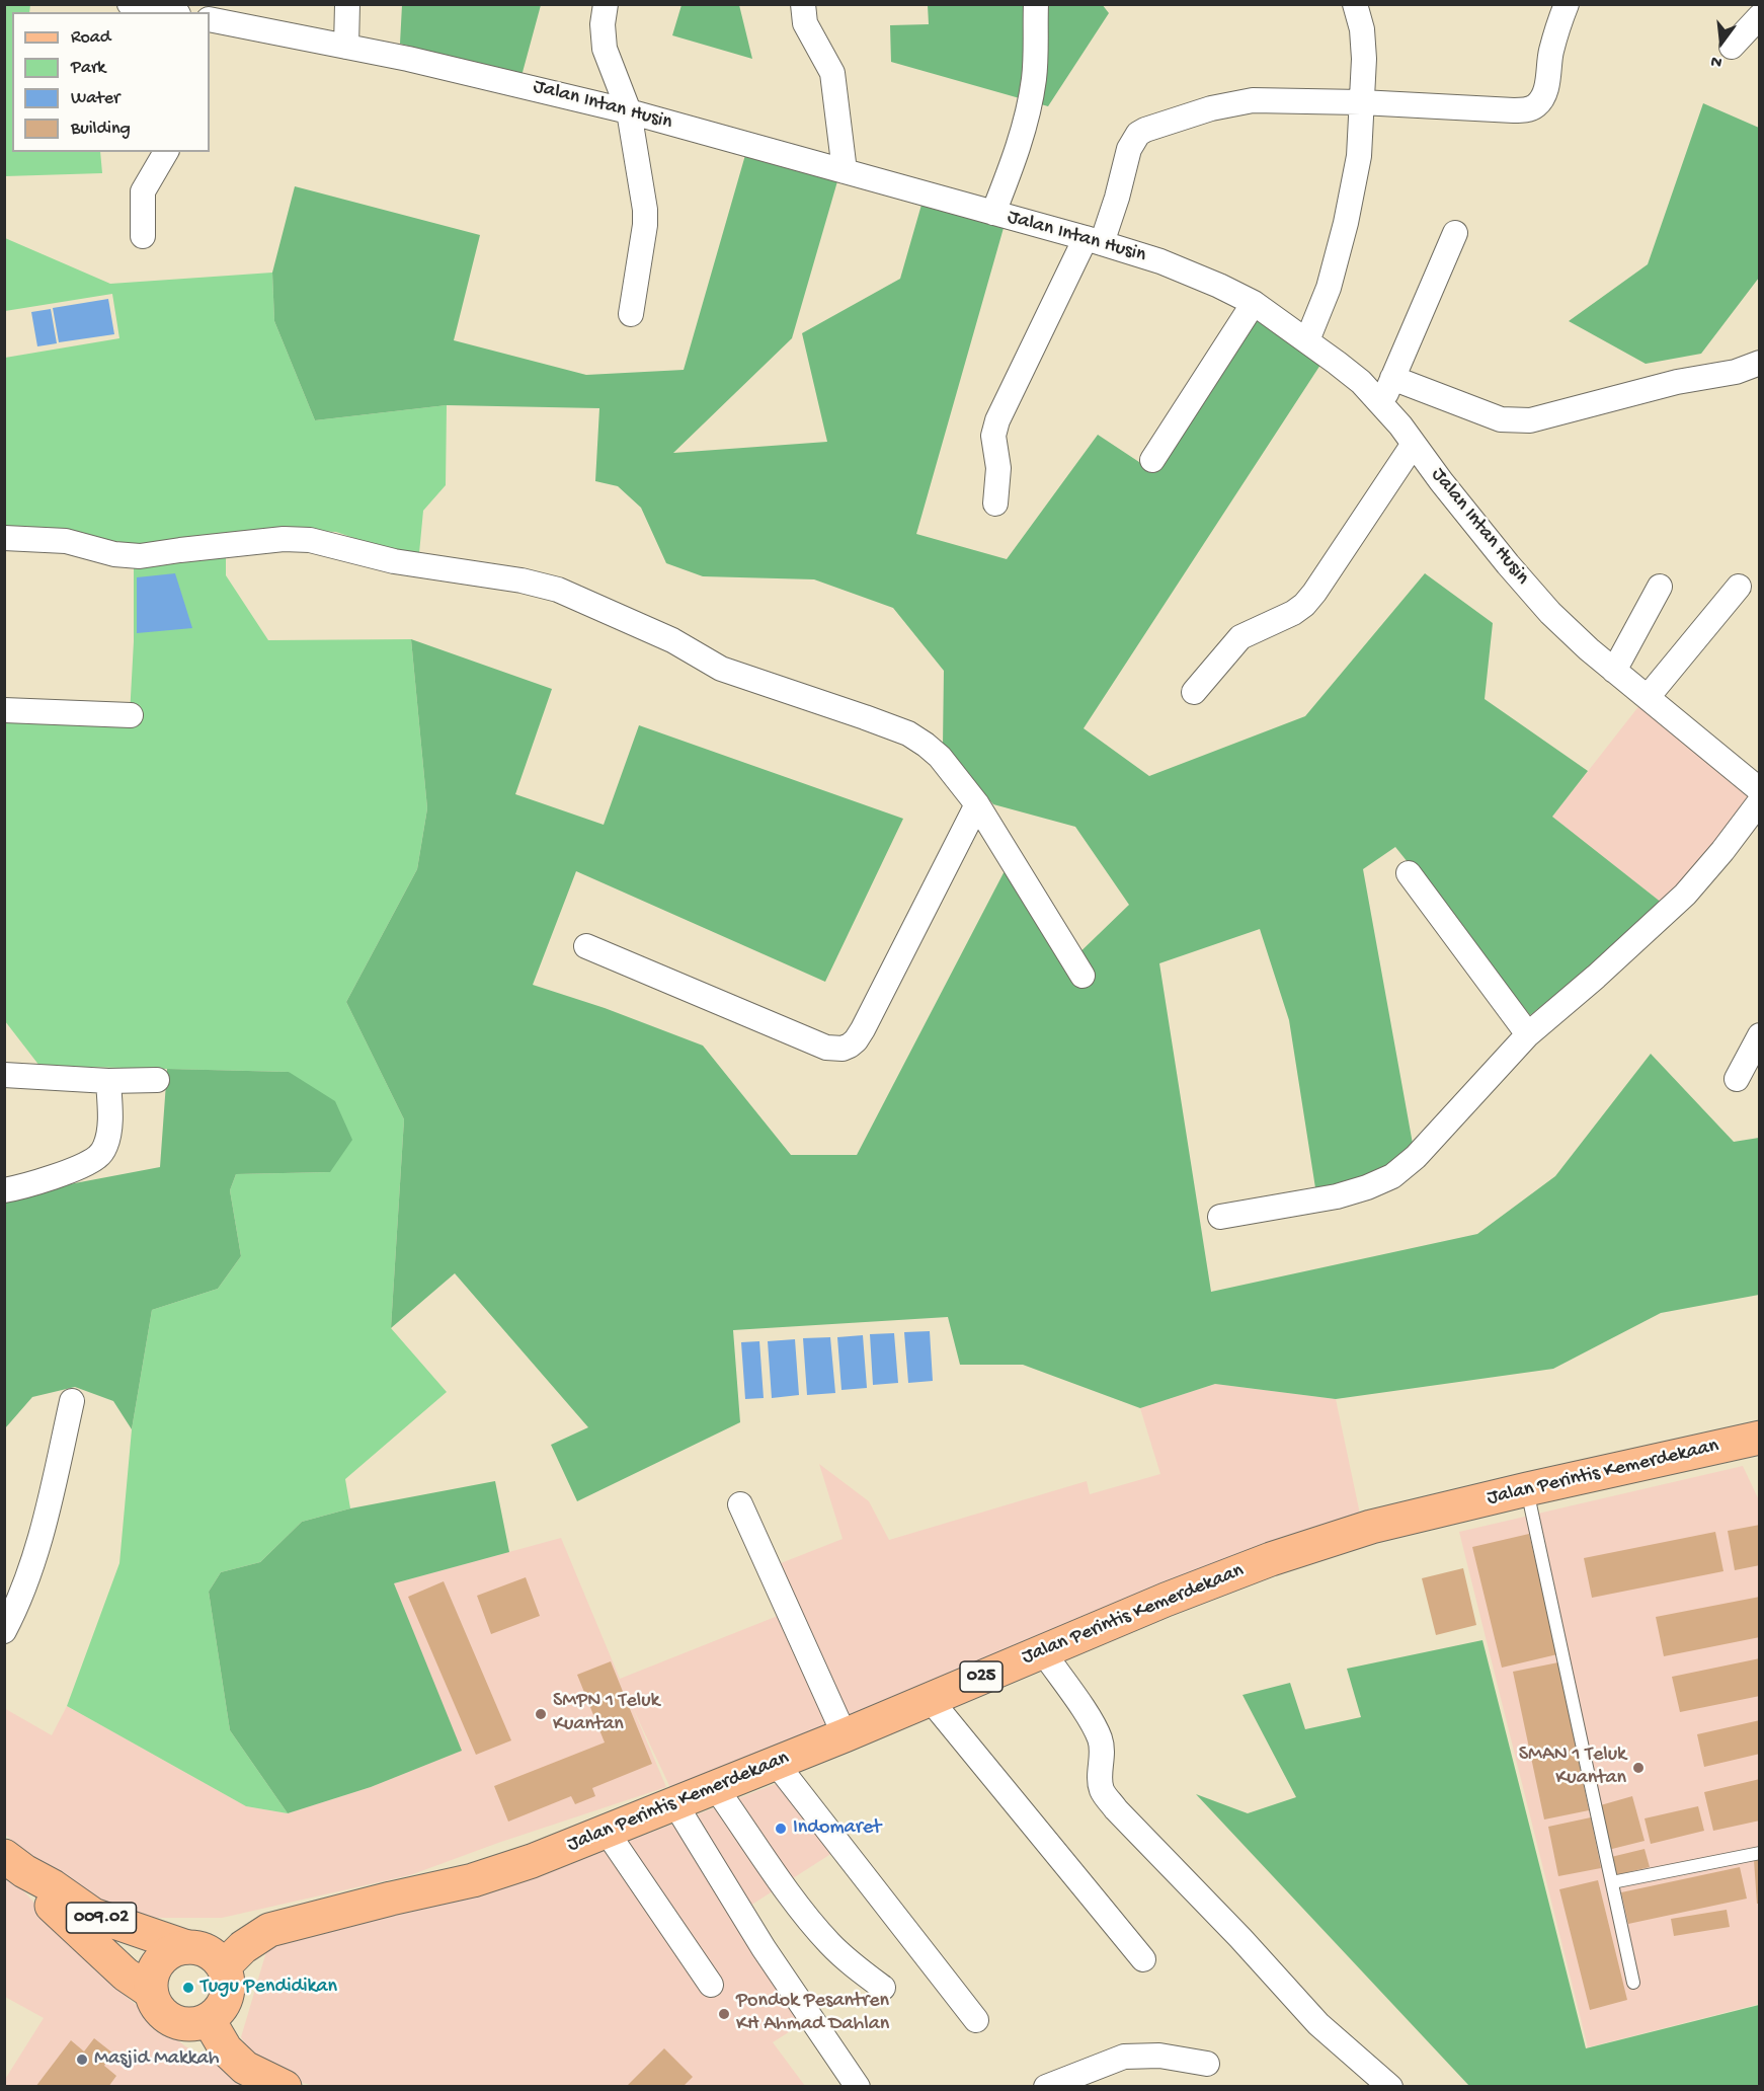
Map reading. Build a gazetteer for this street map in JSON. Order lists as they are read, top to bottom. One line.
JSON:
{"streets":{"main road":["Jalan Perintis Kemerdekaan","025","009.02"],"street":["Jalan Intan Husin"]},"crossings":[["Jalan Perintis Kemerdekaan","009.02"]],"places":["SMPN 1 Teluk Kuantan","SMAN 1 Teluk Kuantan","Indomaret","Tugu Pendidikan","Pondok Pesantren KH Ahmad Dahlan","Masjid Makkah"],"legend":["Road","Park","Water","Building"],"north":"bottom"}
